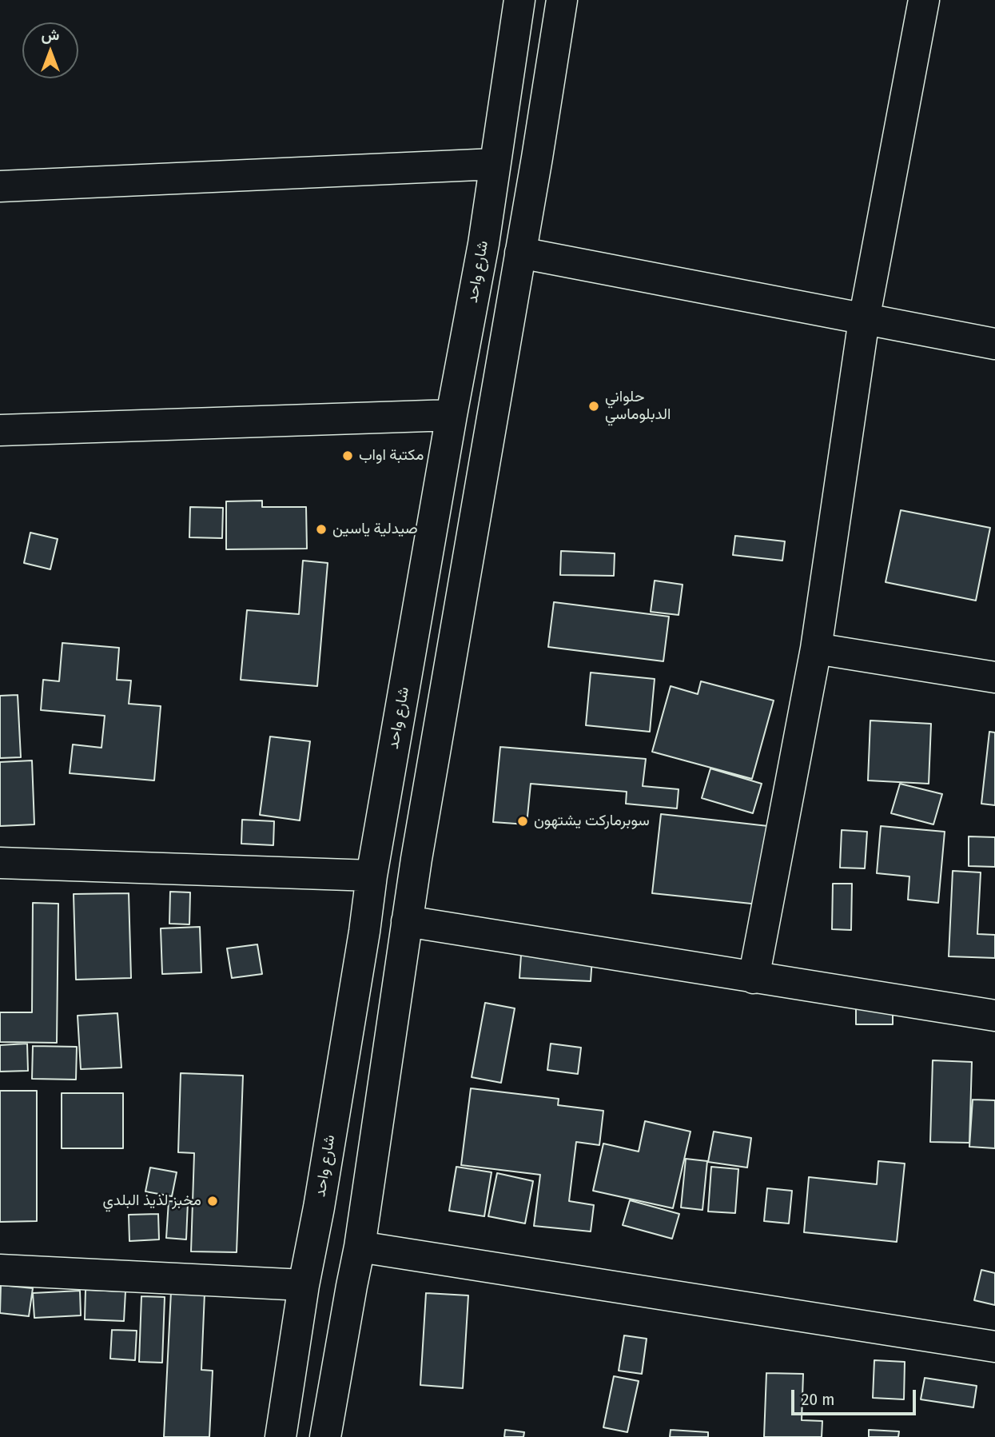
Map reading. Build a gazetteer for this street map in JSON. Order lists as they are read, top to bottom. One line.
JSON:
{"streets":{"street":["شارع واحد"]},"places":["حلواني الدبلوماسي","مكتبة اواب","صيدلية ياسين","سوبرماركت يشتهون","مخبز لذيذ البلدي"],"scale_bar":"20 m","north":"top"}
